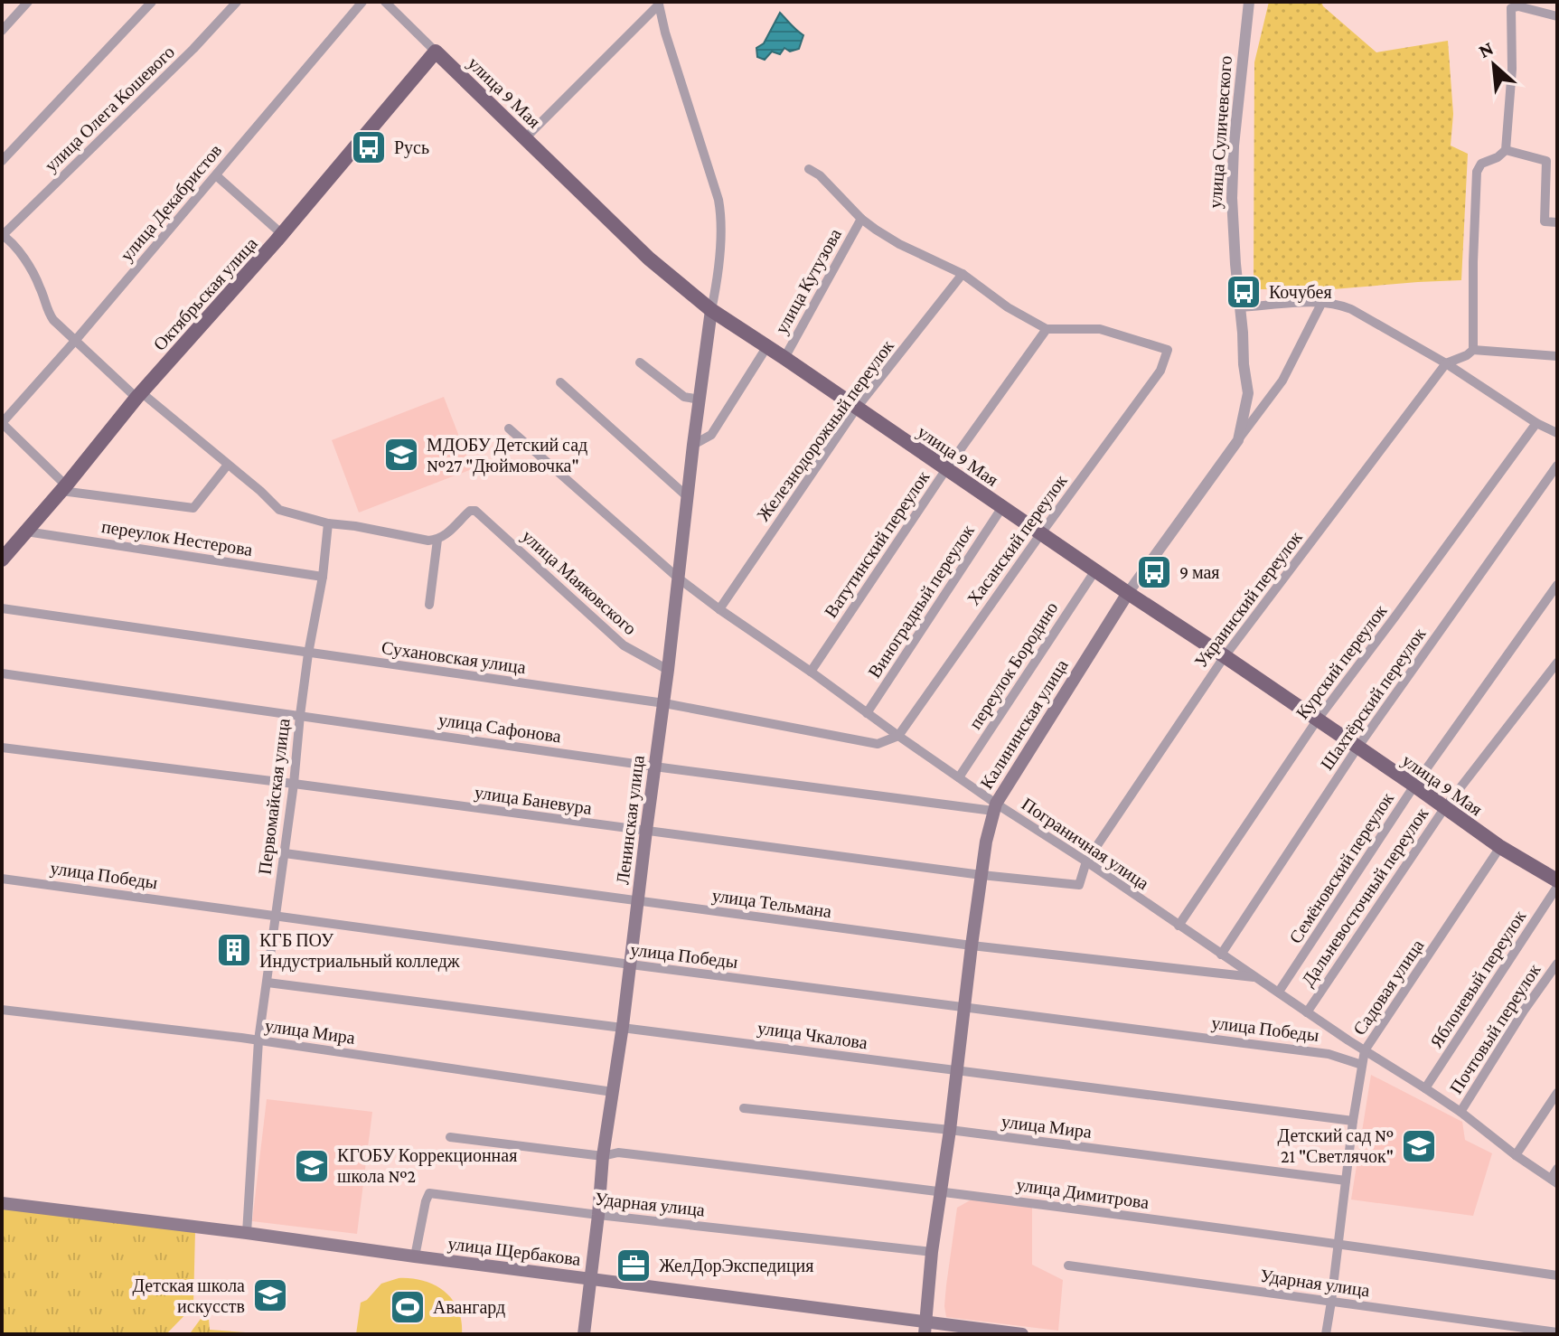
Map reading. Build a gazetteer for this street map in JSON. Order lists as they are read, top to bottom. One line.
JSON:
{"streets":{"main road":["улица 9 Мая","Октябрьская улица","Калининская улица","Ленинская улица","улица Щербакова"],"street":["улица Олега Кошевого","улица Суличевского","улица Декабристов","улица Кутузова","Железнодорожный переулок","переулок Нестерова","Хасанский переулок","Ватутинский переулок","улица Маяковского","Украинский переулок","Виноградный переулок","Сухановская улица","Курский переулок","переулок Бородино","Шахтёрский переулок","улица Сафонова","Первомайская улица","улица Баневура","Пограничная улица","Семёновский переулок","улица Победы","Дальневосточный переулок","улица Тельмана","Яблоневый переулок","Садовая улица","Почтовый переулок","улица Мира","улица Чкалова","улица Димитрова","Ударная улица"]},"crossings":[["улица 9 Мая","улица Кутузова"],["улица 9 Мая","Октябрьская улица"],["улица 9 Мая","Железнодорожный переулок"],["улица 9 Мая","Хасанский переулок"],["улица 9 Мая","Ватутинский переулок"],["улица 9 Мая","Украинский переулок"],["улица 9 Мая","Виноградный переулок"],["улица 9 Мая","Курский переулок"],["улица 9 Мая","переулок Бородино"],["улица 9 Мая","Шахтёрский переулок"],["улица 9 Мая","Калининская улица"],["улица 9 Мая","Ленинская улица"],["улица 9 Мая","Семёновский переулок"],["улица 9 Мая","Дальневосточный переулок"],["улица 9 Мая","Садовая улица"],["улица Суличевского","Калининская улица"],["улица Кутузова","Ленинская улица"],["Октябрьская улица","переулок Нестерова"],["Железнодорожный переулок","Пограничная улица"],["переулок Нестерова","Первомайская улица"],["Хасанский переулок","Ватутинский переулок"],["Хасанский переулок","Сухановская улица"],["Хасанский переулок","Пограничная улица"],["Ватутинский переулок","Пограничная улица"],["улица Маяковского","Ленинская улица"],["Украинский переулок","улица Баневура"],["Украинский переулок","Пограничная улица"],["Виноградный переулок","Пограничная улица"],["Сухановская улица","Первомайская улица"],["Сухановская улица","Ленинская улица"],["Сухановская улица","Пограничная улица"],["Курский переулок","Пограничная улица"],["переулок Бородино","Пограничная улица"],["Шахтёрский переулок","Пограничная улица"],["Калининская улица","улица Сафонова"],["Калининская улица","улица Баневура"],["Калининская улица","Пограничная улица"],["Калининская улица","улица Победы"],["Калининская улица","улица Тельмана"],["Калининская улица","улица Мира"],["Калининская улица","улица Чкалова"],["Калининская улица","улица Димитрова"],["Калининская улица","Ударная улица"],["Калининская улица","улица Щербакова"],["улица Сафонова","Первомайская улица"],["улица Сафонова","Ленинская улица"],["улица Сафонова","Пограничная улица"],["Первомайская улица","улица Баневура"],["Первомайская улица","улица Победы"],["Первомайская улица","улица Тельмана"],["Первомайская улица","улица Мира"],["Первомайская улица","улица Чкалова"],["Первомайская улица","улица Щербакова"],["улица Баневура","Ленинская улица"],["улица Баневура","Пограничная улица"],["Ленинская улица","Пограничная улица"],["Ленинская улица","улица Победы"],["Ленинская улица","улица Тельмана"],["Ленинская улица","улица Мира"],["Ленинская улица","улица Чкалова"],["Ленинская улица","улица Димитрова"],["Ленинская улица","Ударная улица"],["Ленинская улица","улица Щербакова"],["Пограничная улица","Семёновский переулок"],["Пограничная улица","Дальневосточный переулок"],["Пограничная улица","улица Тельмана"],["Пограничная улица","Яблоневый переулок"],["Пограничная улица","Садовая улица"],["Пограничная улица","Почтовый переулок"],["улица Победы","Садовая улица"],["Садовая улица","улица Мира"],["Садовая улица","улица Чкалова"],["Садовая улица","улица Димитрова"],["Садовая улица","Ударная улица"],["Ударная улица","улица Щербакова"]],"places":{"bus stop":["Русь","Кочубея","9 мая"],"school or university":["МДОБУ Детский сад №27 \"Дюймовочка\"","Детский сад № 21 \"Светлячок\"","КГОБУ Коррекционная школа №2","Детская школа искусств"],"building":["КГБ ПОУ Индустриальный колледж"],"office":["ЖелДорЭкспедиция"],"sports":["Авангард"]},"north":"top left"}
